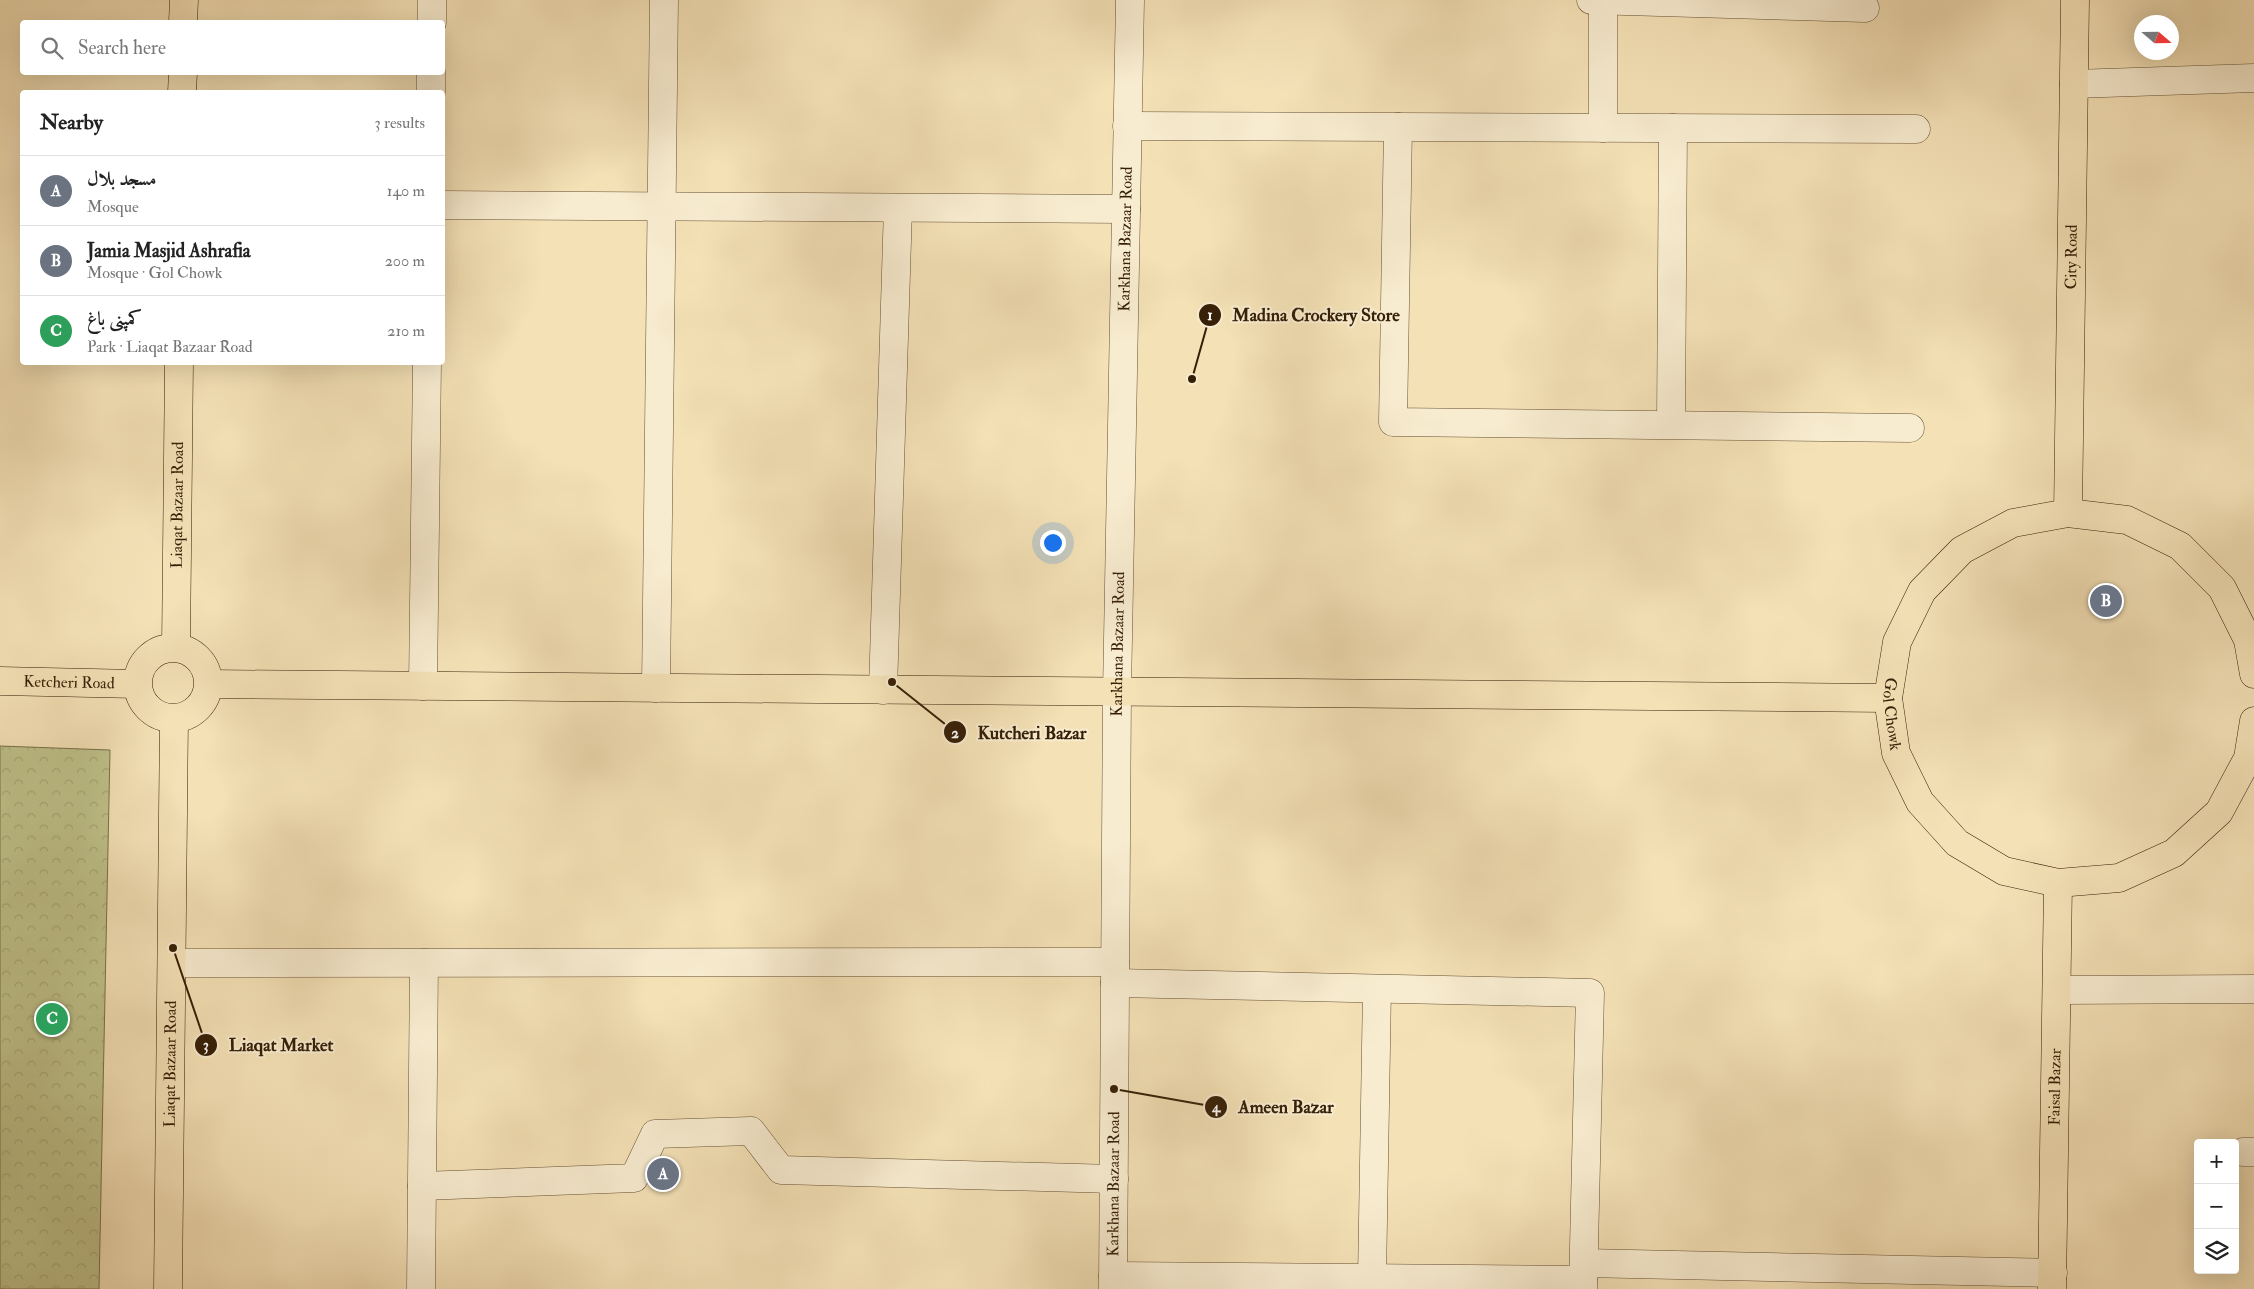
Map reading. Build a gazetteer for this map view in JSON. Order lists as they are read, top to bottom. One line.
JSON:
{"streets":{"main road":["City Road","Liaqat Bazaar Road","Ketcheri Road","Gol Chowk","Faisal Bazar"],"street":["Karkhana Bazaar Road"]},"crossings":[["City Road","Gol Chowk"],["Liaqat Bazaar Road","Ketcheri Road"],["Gol Chowk","Faisal Bazar"]],"places":["Madina Crockery Store","Kutcheri Bazar","Liaqat Market","Ameen Bazar"],"north":"right","page":{"search":"Search here","heading":["Nearby","3 results"],"list":[{"mark":"A","name":"مسجد بلال","note":"Mosque","value":"140 m"},{"mark":"B","name":"Jamia Masjid Ashrafia","note":"Mosque · Gol Chowk","value":"200 m"},{"mark":"C","name":"کمپنی باغ","note":"Park · Liaqat Bazaar Road","value":"210 m"}],"pins":["B","C","A"],"map_buttons":["+","−"]}}
